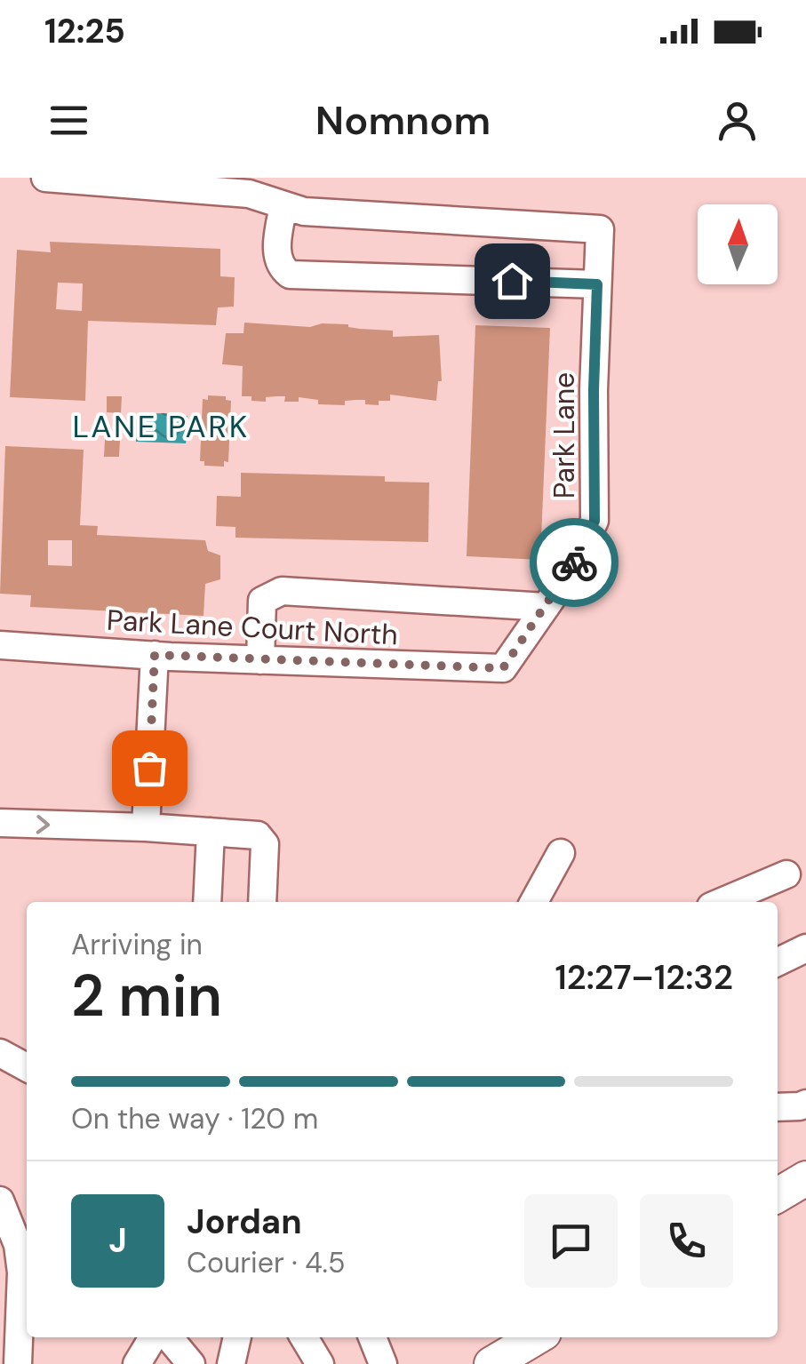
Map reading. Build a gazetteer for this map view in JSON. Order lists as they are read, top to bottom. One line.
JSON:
{"streets":{"street":["Park Lane","Park Lane Court North"]},"crossings":[["Park Lane","Park Lane Court North"]],"districts":["LANE PARK"],"north":"top","page":{"status":"12:25","header":"Nomnom","heading":["2 min","Arriving in","12:27–12:32"],"panel":["Jordan","Courier · 4.5"],"bar":"On the way · 120 m","round":"J"}}
